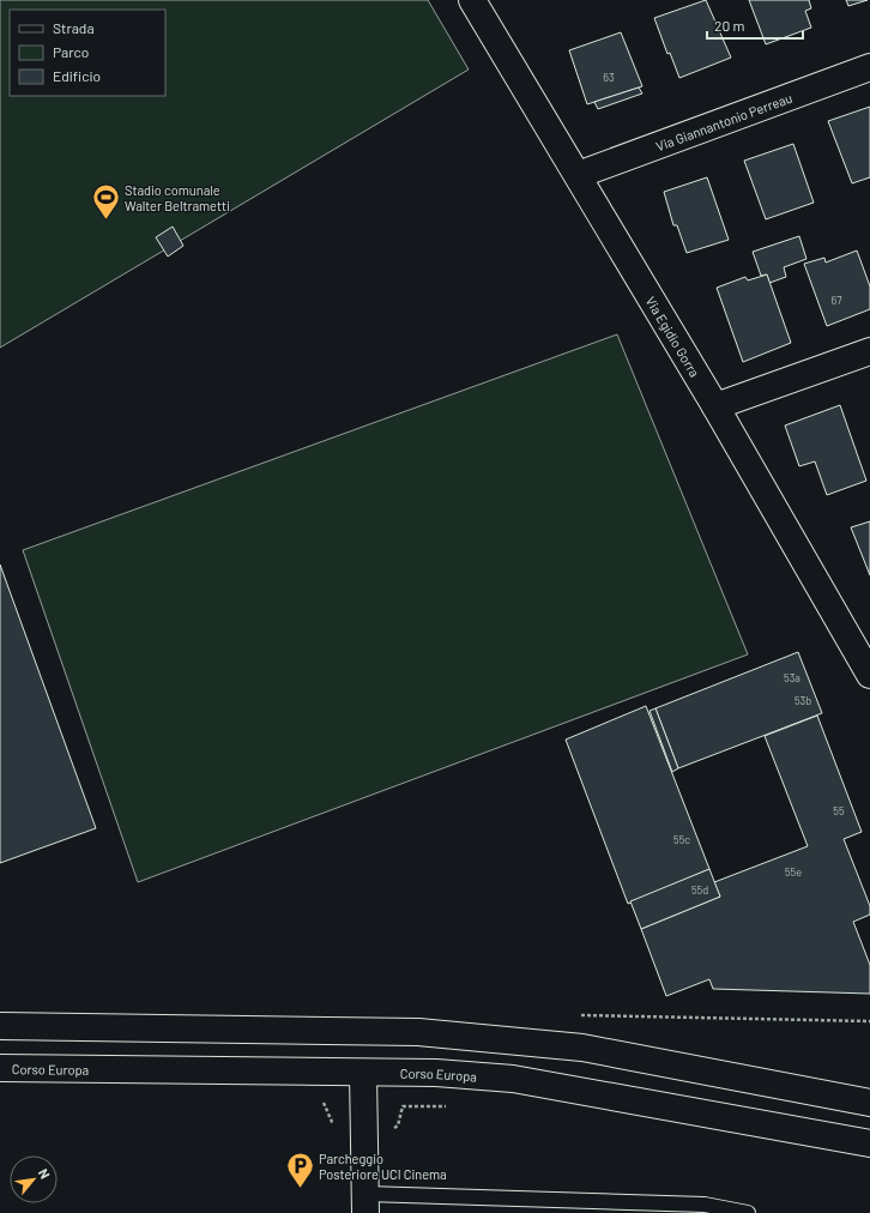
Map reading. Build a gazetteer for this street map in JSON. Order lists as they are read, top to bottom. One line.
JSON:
{"streets":{"main road":["Via Giannantonio Perreau","Via Egidio Gorra","Corso Europa"]},"crossings":[["Via Giannantonio Perreau","Via Egidio Gorra"]],"places":{"sports":["Stadio comunale Walter Beltrametti"],"parking":["Parcheggio Posteriore UCI Cinema"]},"house_numbers":["63","67","53a","53b","55","55c","55e","55d"],"legend":["Strada","Parco","Edificio"],"scale_bar":"20 m","north":"top right"}
